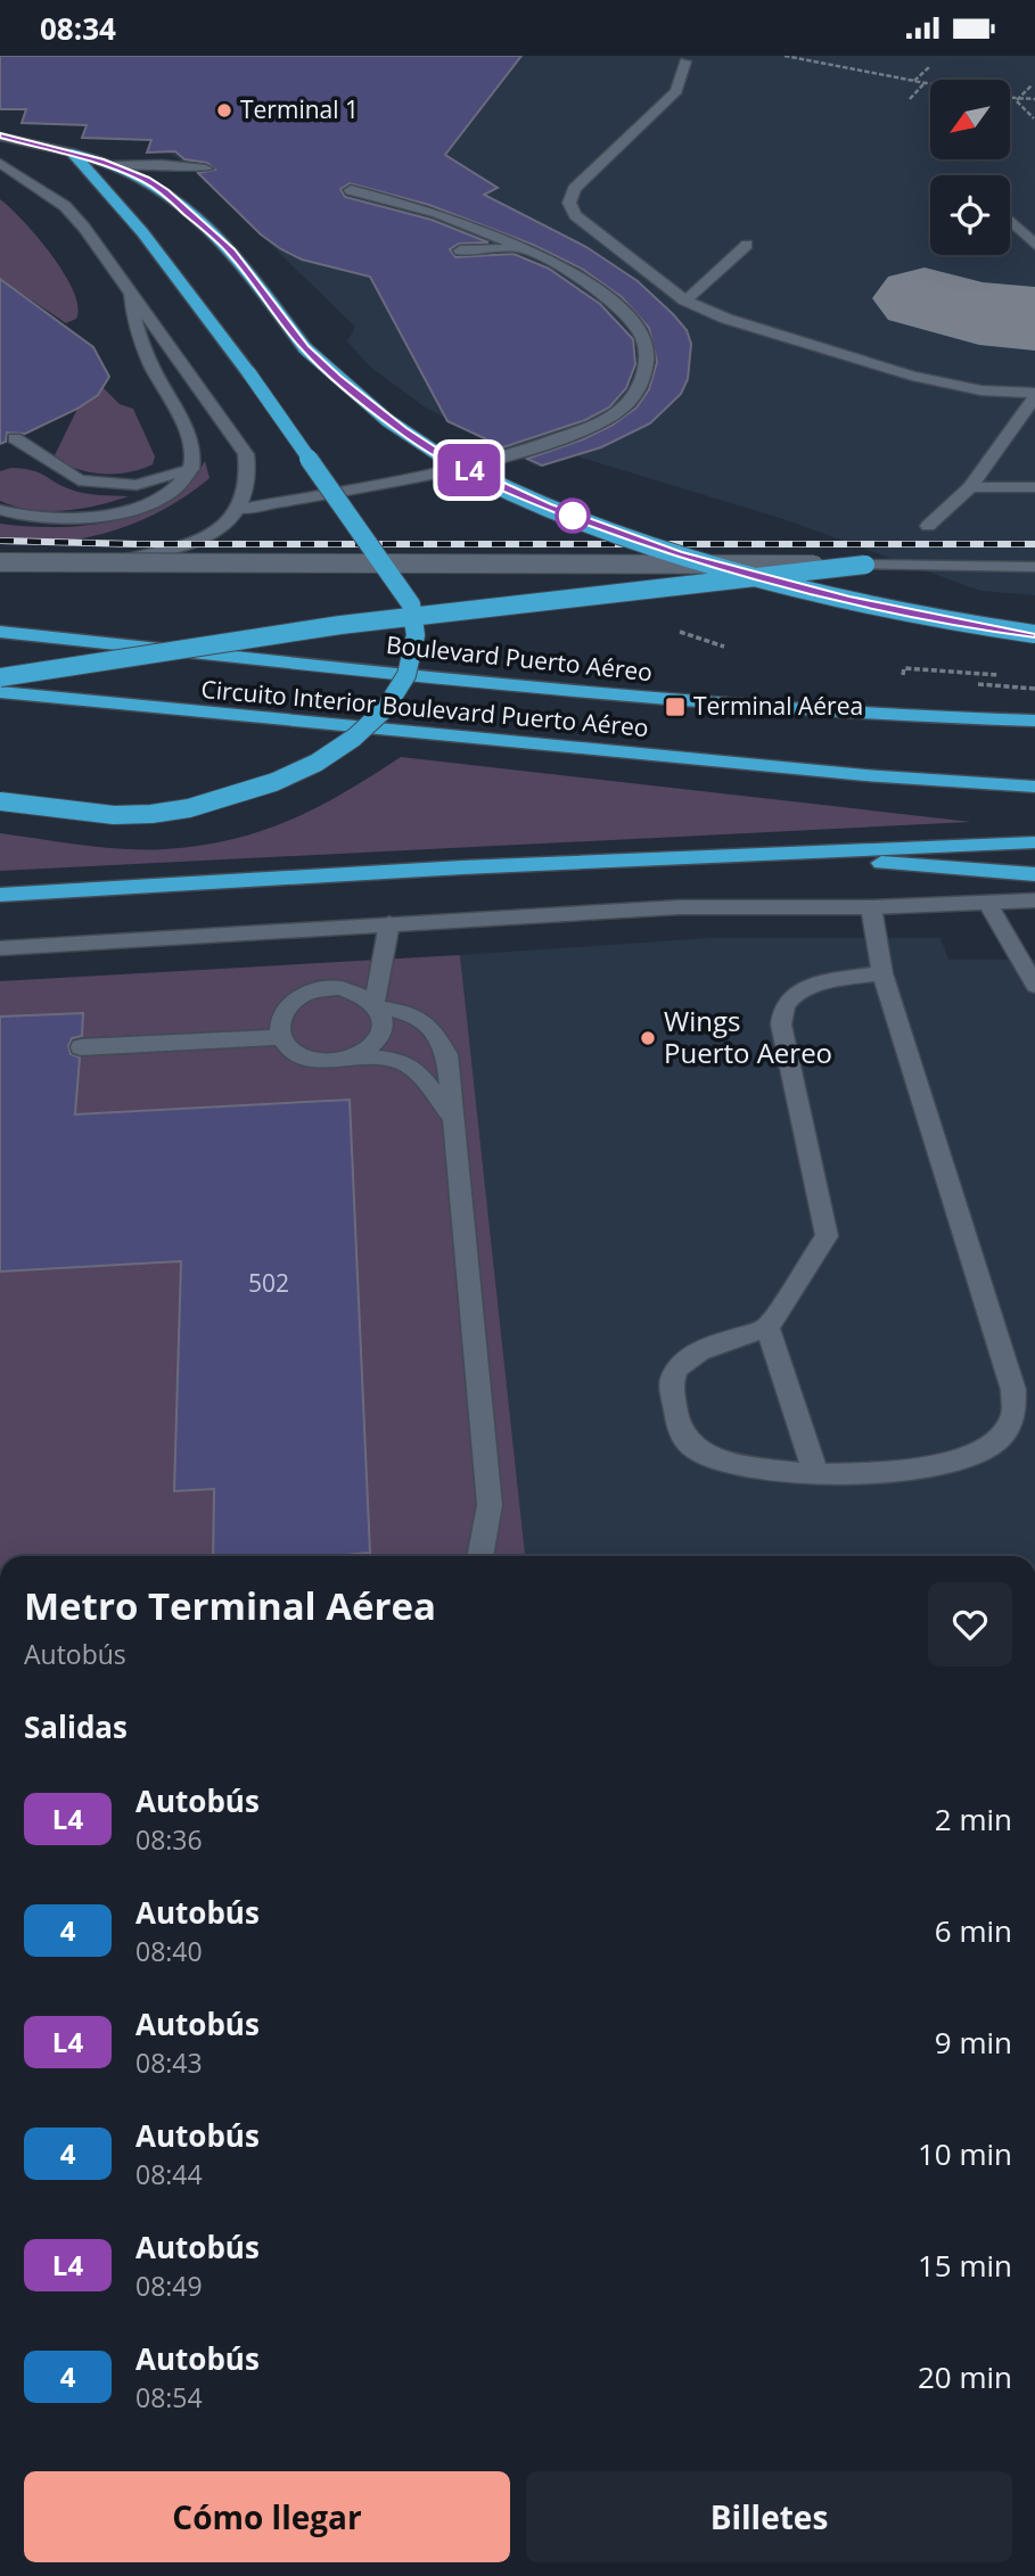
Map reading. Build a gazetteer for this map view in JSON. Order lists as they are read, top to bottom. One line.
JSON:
{"streets":{"highway":["Boulevard Puerto Aéreo","Circuito Interior Boulevard Puerto Aéreo"]},"places":{"other":["Terminal 1","Wings Puerto Aereo"],"transit":["Terminal Aérea"]},"lines":["bus line L4"],"house_numbers":["502"],"north":"bottom left","page":{"status":"08:34","on_map":"L4","heading":[["Metro Terminal Aérea","Autobús"],"Salidas"],"list":[{"mark":"L4","name":"Autobús","note":"08:36","value":"2 min"},{"mark":"4","name":"Autobús","note":"08:40","value":"6 min"},{"mark":"L4","name":"Autobús","note":"08:43","value":"9 min"},{"mark":"4","name":"Autobús","note":"08:44","value":"10 min"},{"mark":"L4","name":"Autobús","note":"08:49","value":"15 min"},{"mark":"4","name":"Autobús","note":"08:54","value":"20 min"}],"buttons":["Cómo llegar","Billetes"]}}
